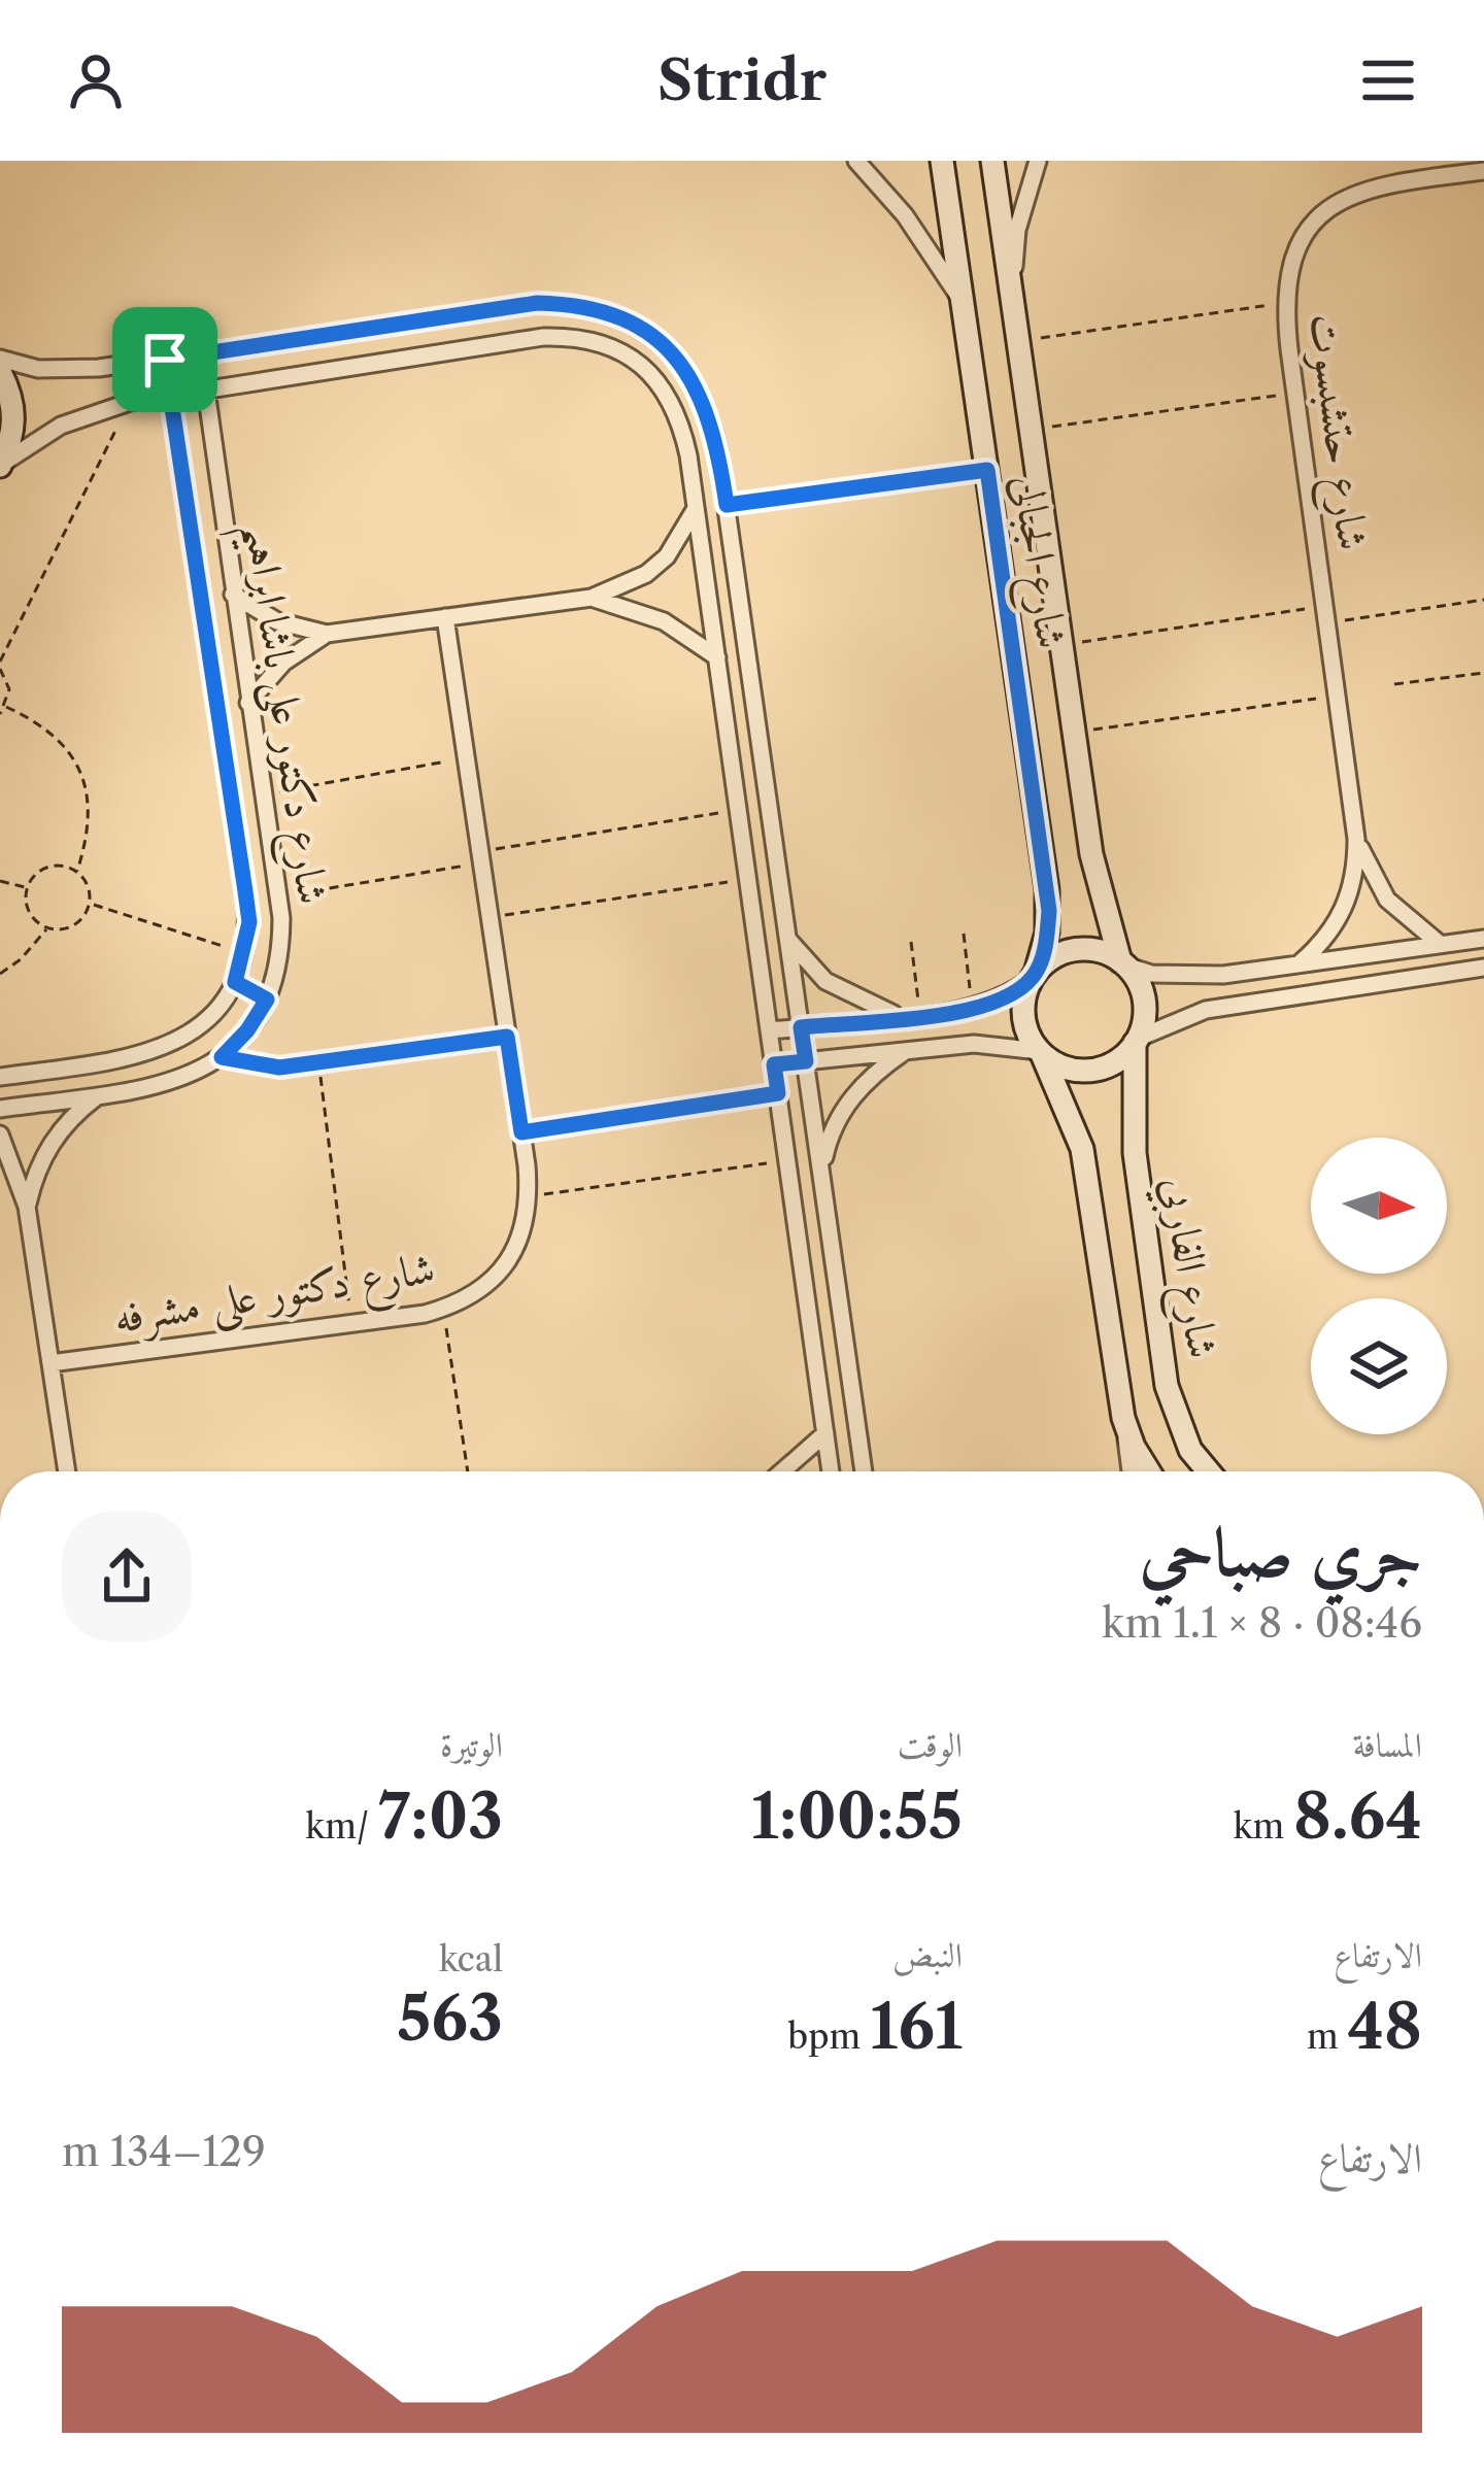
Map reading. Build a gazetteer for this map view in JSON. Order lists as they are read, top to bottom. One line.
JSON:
{"streets":{"street":["شارع حتشبسوت","شارع الجبالى","شارع دكتور على باشا ابراهيم","شارع الفاربي","شارع دكتور على مشرفه"]},"crossings":[["شارع الجبالى","شارع الفاربي"]],"north":"right","page":{"header":"Stridr","heading":["جري صباحي","08:46 · 8 × 1.1 km"],"stats":[["المسافة","8.64 km"],["الوقت","1:00:55"],["الوتيرة","7:03 /km"],["الارتفاع","48 m"],["النبض","161 bpm"],["kcal","563"]],"chart":["الارتفاع","129–134 m"]}}
